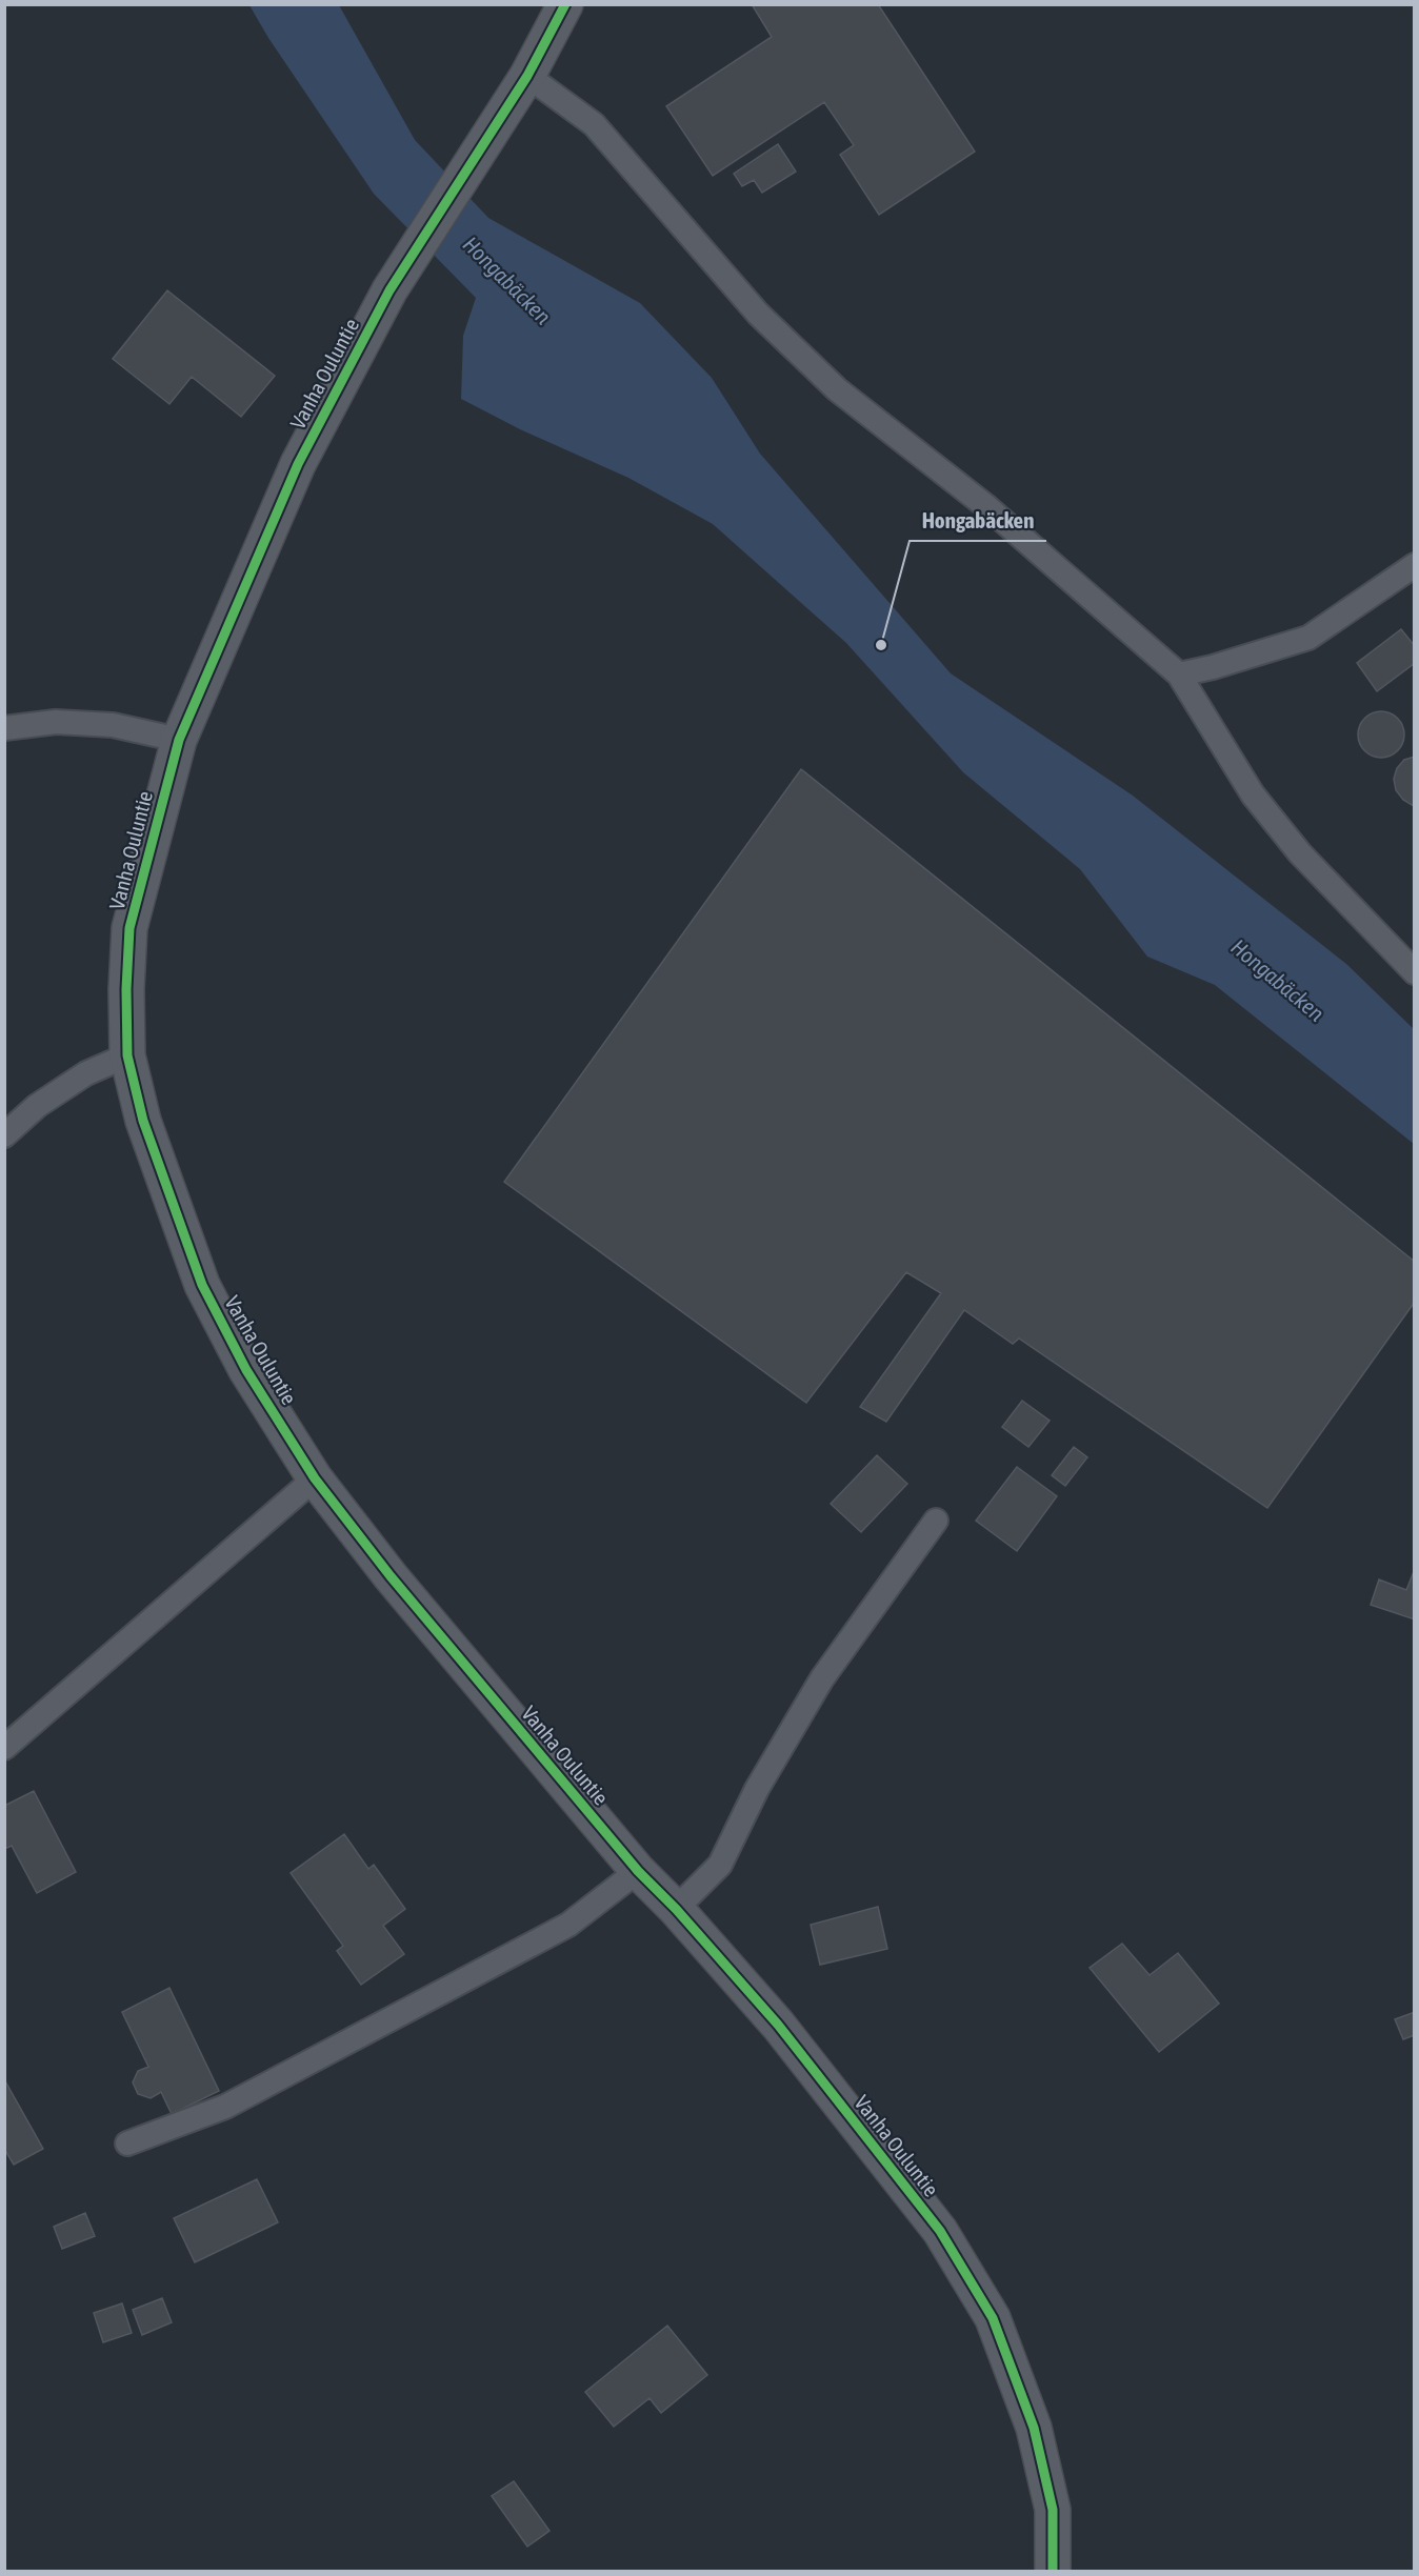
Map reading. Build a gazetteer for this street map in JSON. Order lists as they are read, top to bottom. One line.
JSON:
{"streets":{"street":["Vanha Ouluntie"]},"water":["Hongabäcken"],"places":["Hongabäcken"]}
